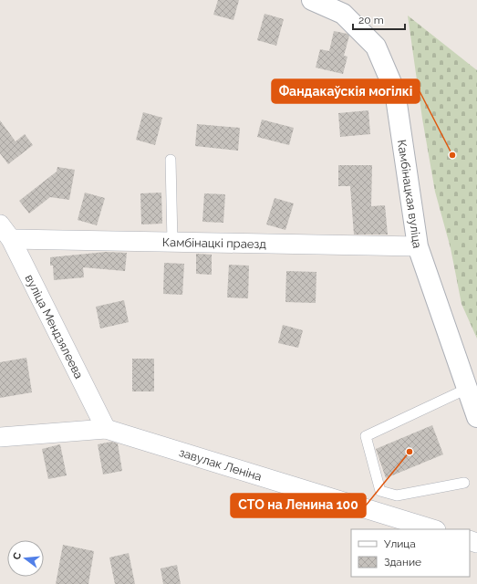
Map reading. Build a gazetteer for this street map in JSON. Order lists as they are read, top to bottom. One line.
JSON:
{"streets":{"street":["Камбінацкая вуліца","Камбінацкі праезд","вуліца Мендзялеева","завулак Леніна"]},"crossings":[["Камбінацкая вуліца","Камбінацкі праезд"],["Камбінацкі праезд","вуліца Мендзялеева"],["вуліца Мендзялеева","завулак Леніна"]],"places":["Фандакаўскія могілкі","СТО на Ленина 100"],"legend":["Улица","Здание"],"scale_bar":"20 m","north":"left"}
